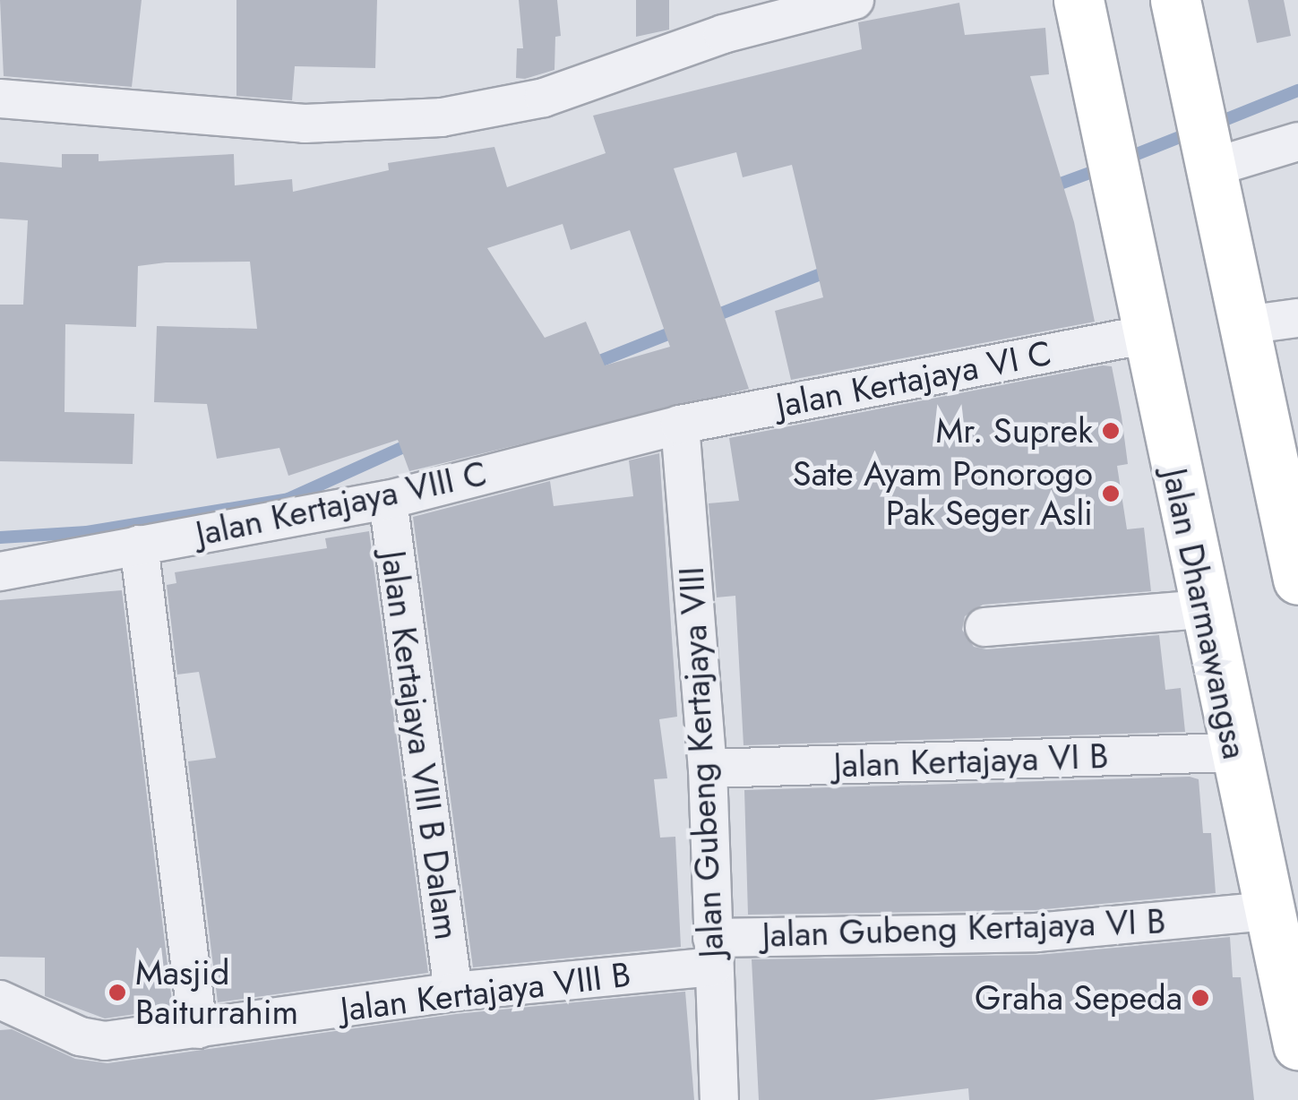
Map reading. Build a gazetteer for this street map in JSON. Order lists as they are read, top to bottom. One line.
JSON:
{"streets":{"main road":["Jalan Dharmawangsa"],"street":["Jalan Kertajaya VI C","Jalan Kertajaya VIII C","Jalan Kertajaya VIII B Dalam","Jalan Kertajaya VI B","Jalan Gubeng Kertajaya VIII","Jalan Gubeng Kertajaya VI B","Jalan Kertajaya VIII B"]},"crossings":[["Jalan Kertajaya VI C","Jalan Kertajaya VIII C"],["Jalan Kertajaya VI C","Jalan Dharmawangsa"],["Jalan Kertajaya VI C","Jalan Gubeng Kertajaya VIII"],["Jalan Kertajaya VIII C","Jalan Kertajaya VIII B Dalam"],["Jalan Kertajaya VIII C","Jalan Gubeng Kertajaya VIII"],["Jalan Dharmawangsa","Jalan Kertajaya VI B"],["Jalan Dharmawangsa","Jalan Gubeng Kertajaya VI B"],["Jalan Kertajaya VIII B Dalam","Jalan Kertajaya VIII B"],["Jalan Kertajaya VI B","Jalan Gubeng Kertajaya VIII"],["Jalan Gubeng Kertajaya VIII","Jalan Gubeng Kertajaya VI B"],["Jalan Gubeng Kertajaya VIII","Jalan Kertajaya VIII B"],["Jalan Gubeng Kertajaya VI B","Jalan Kertajaya VIII B"]],"places":["Mr. Suprek","Sate Ayam Ponorogo Pak Seger Asli","Masjid Baiturrahim","Graha Sepeda"]}
